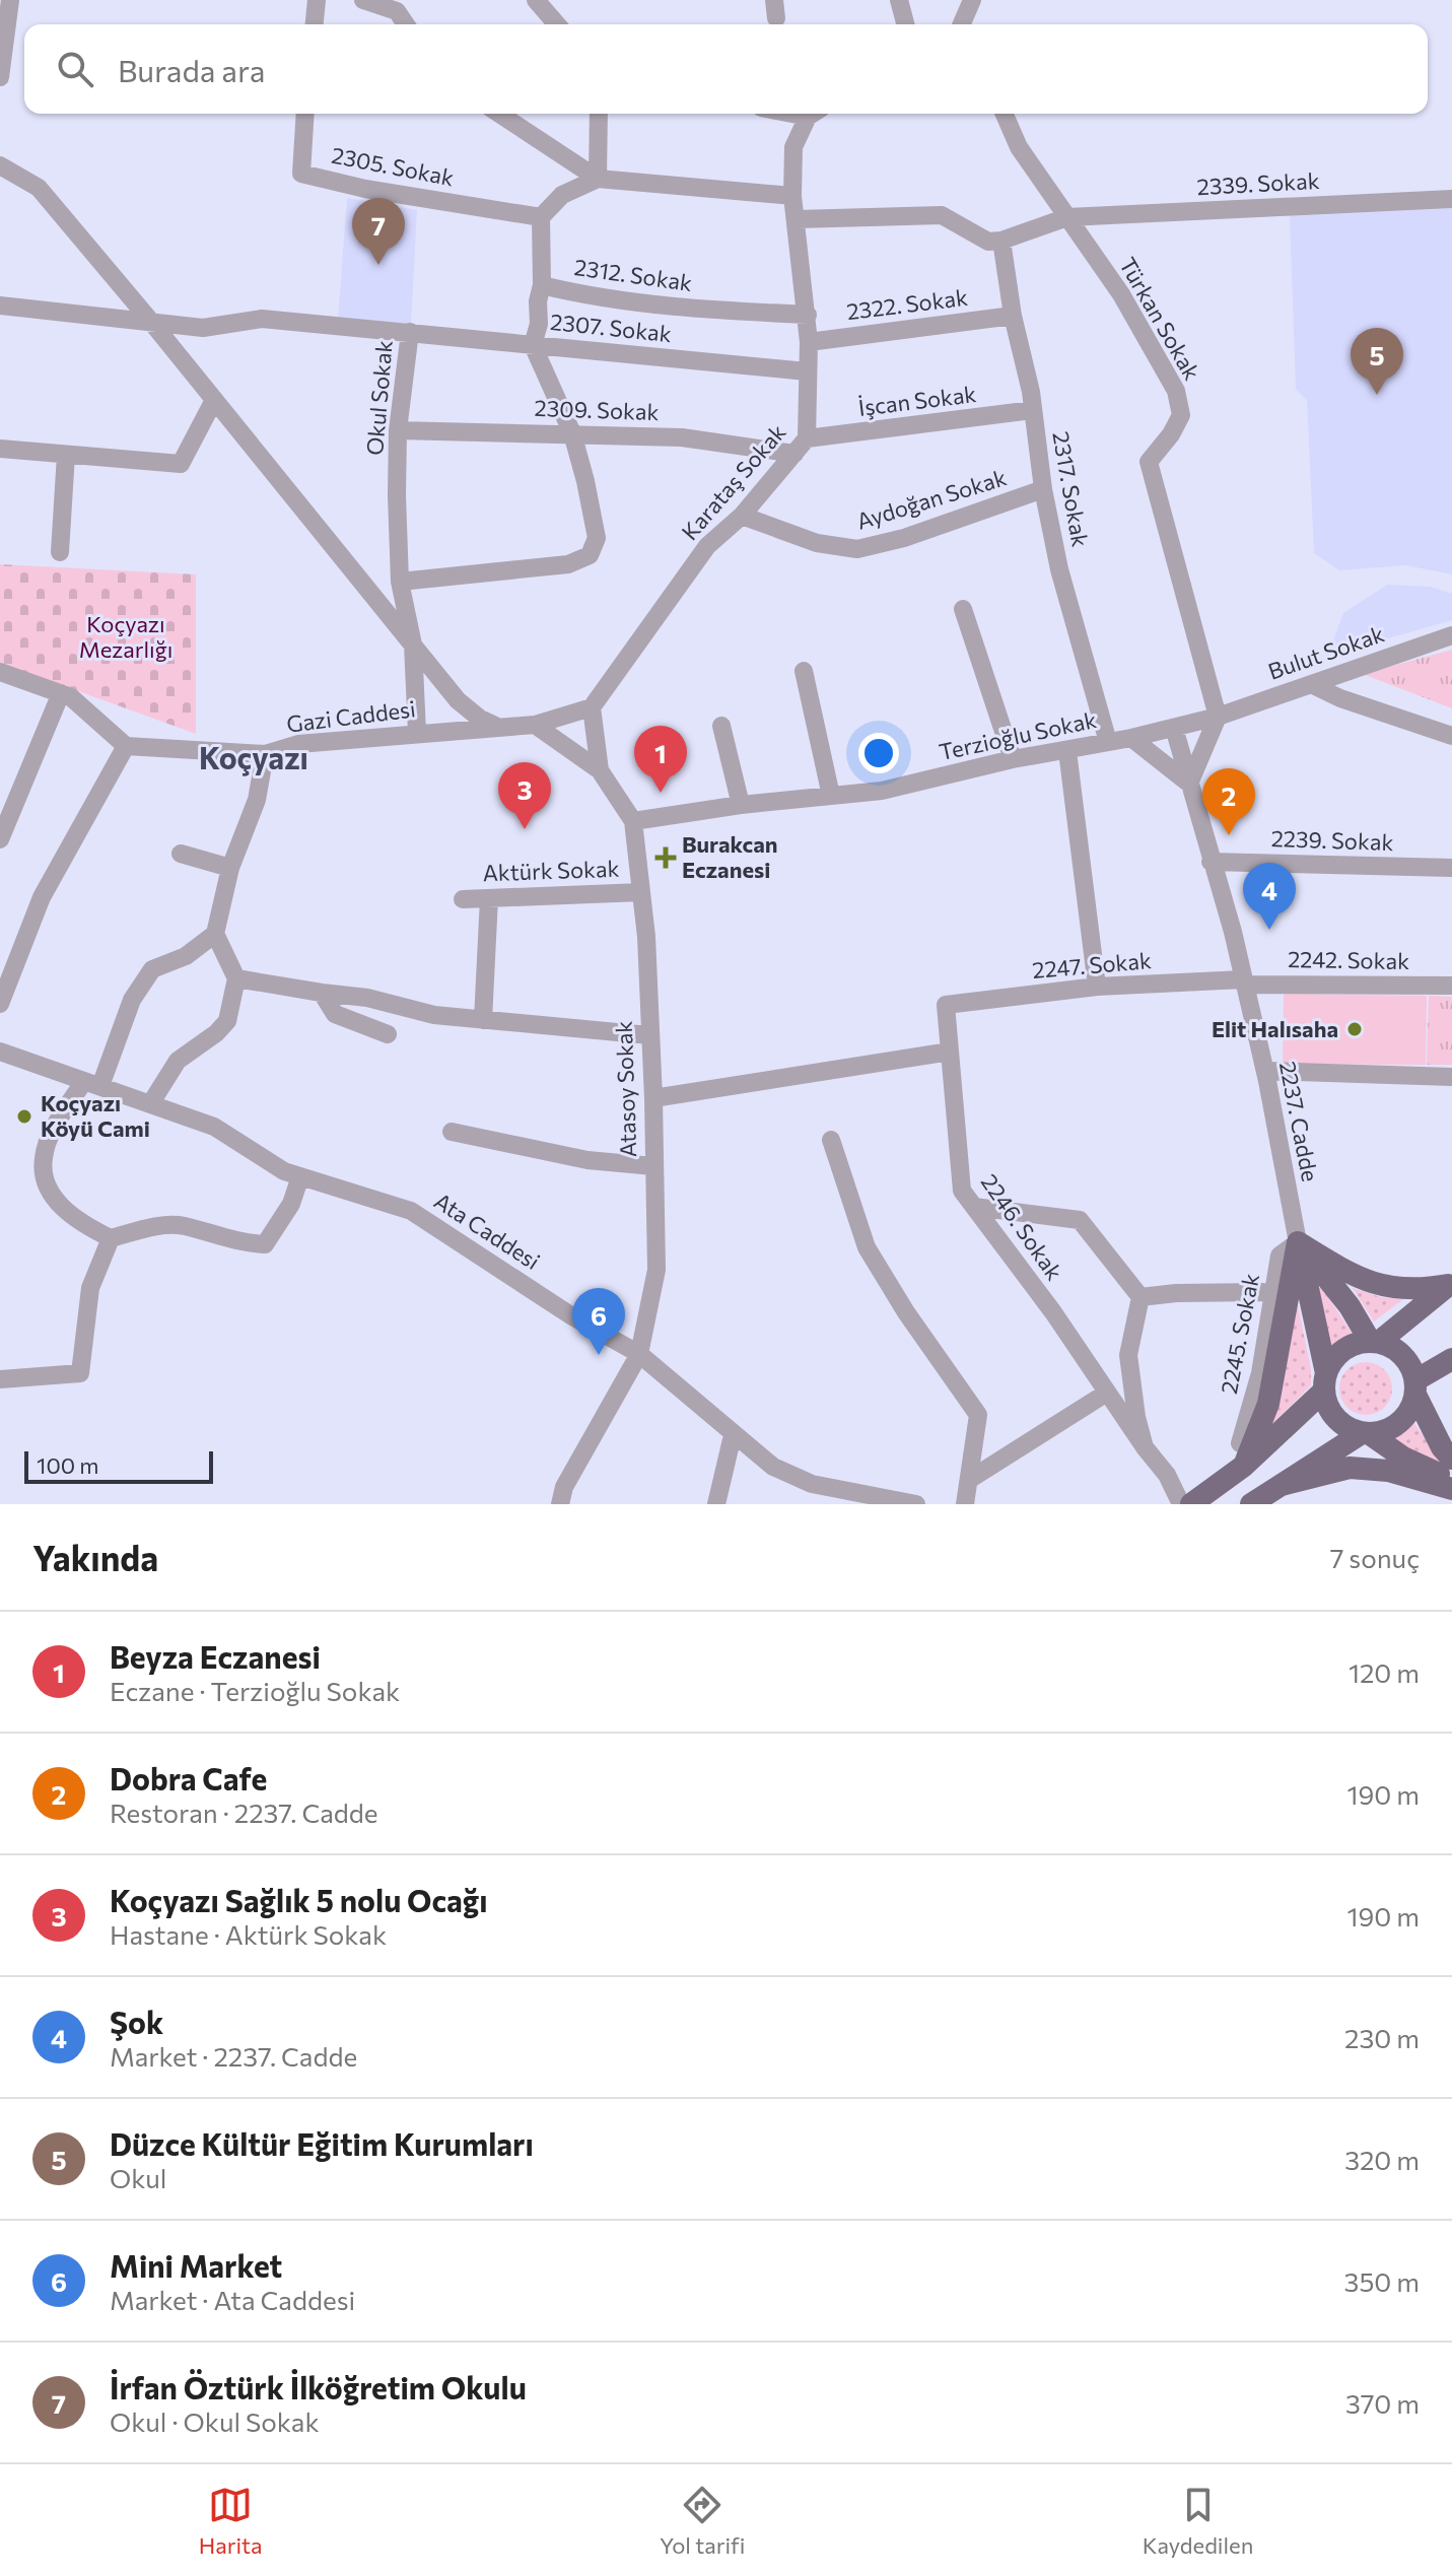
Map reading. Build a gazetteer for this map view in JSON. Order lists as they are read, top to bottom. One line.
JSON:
{"streets":{"street":["2305. Sokak","2339. Sokak","2312. Sokak","2322. Sokak","Türkan Sokak","2307. Sokak","Okul Sokak","İşcan Sokak","2309. Sokak","Karataş Sokak","2317. Sokak","Aydoğan Sokak","Bulut Sokak","Gazi Caddesi","Terzioğlu Sokak","2239. Sokak","Aktürk Sokak","2242. Sokak","2247. Sokak","Atasoy Sokak","2237. Cadde","2246. Sokak","Ata Caddesi"]},"crossings":[["2305. Sokak","2312. Sokak"],["2339. Sokak","Türkan Sokak"],["2312. Sokak","Karataş Sokak"],["2322. Sokak","Karataş Sokak"],["2322. Sokak","2317. Sokak"],["Türkan Sokak","Bulut Sokak"],["Türkan Sokak","Terzioğlu Sokak"],["2307. Sokak","Okul Sokak"],["2307. Sokak","Karataş Sokak"],["Okul Sokak","2309. Sokak"],["Okul Sokak","Gazi Caddesi"],["İşcan Sokak","2309. Sokak"],["İşcan Sokak","Karataş Sokak"],["İşcan Sokak","2317. Sokak"],["2309. Sokak","Karataş Sokak"],["Karataş Sokak","Aydoğan Sokak"],["Karataş Sokak","Gazi Caddesi"],["2317. Sokak","Aydoğan Sokak"],["2317. Sokak","Terzioğlu Sokak"],["Bulut Sokak","Terzioğlu Sokak"],["Terzioğlu Sokak","Atasoy Sokak"],["Terzioğlu Sokak","2237. Cadde"],["2239. Sokak","2237. Cadde"],["Aktürk Sokak","Atasoy Sokak"],["2242. Sokak","2247. Sokak"],["2242. Sokak","2237. Cadde"],["2247. Sokak","2237. Cadde"],["2247. Sokak","2246. Sokak"],["Atasoy Sokak","Ata Caddesi"]],"districts":["Koçyazı"],"parks":["Koçyazı Mezarlığı"],"places":{"health":["Burakcan Eczanesi"],"other":["Elit Halısaha","Koçyazı Köyü Cami"]},"scale_bar":"100 m","page":{"search":"Burada ara","pins":["7","5","1","3","2","4","6"],"scale":"100 m","heading":["Yakında","7 sonuç"],"list":[{"mark":"1","name":"Beyza Eczanesi","note":"Eczane · Terzioğlu Sokak","value":"120 m"},{"mark":"2","name":"Dobra Cafe","note":"Restoran · 2237. Cadde","value":"190 m"},{"mark":"3","name":"Koçyazı Sağlık 5 nolu Ocağı","note":"Hastane · Aktürk Sokak","value":"190 m"},{"mark":"4","name":"Şok","note":"Market · 2237. Cadde","value":"230 m"},{"mark":"5","name":"Düzce Kültür Eğitim Kurumları","note":"Okul","value":"320 m"},{"mark":"6","name":"Mini Market","note":"Market · Ata Caddesi","value":"350 m"},{"mark":"7","name":"İrfan Öztürk İlköğretim Okulu","note":"Okul · Okul Sokak","value":"370 m"}],"nav":["Harita","Yol tarifi","Kaydedilen"]}}
